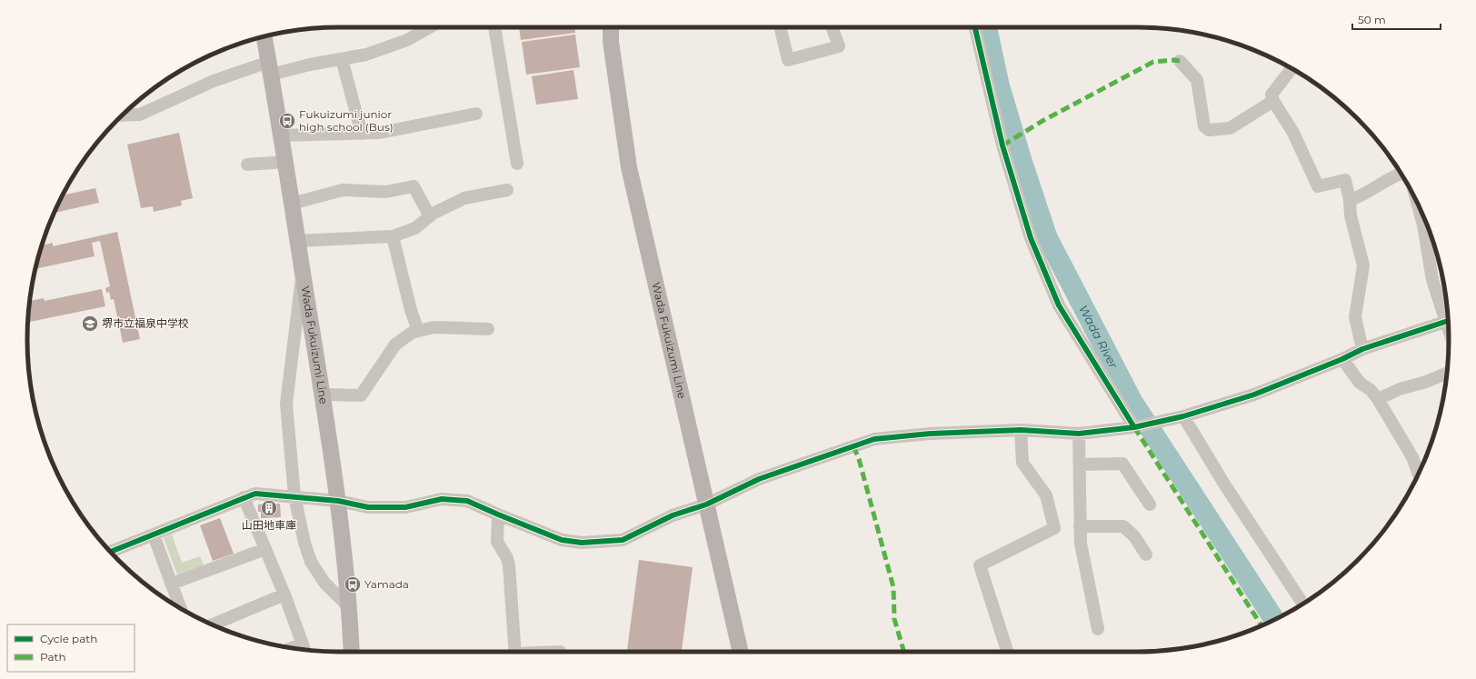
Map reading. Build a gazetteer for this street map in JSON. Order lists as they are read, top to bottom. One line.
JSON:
{"streets":{"main road":["Wada Fukuizumi Line"]},"water":["Wada River"],"places":{"bus stop":["Fukuizumi junior high school (Bus)","Yamada"],"school or university":["堺市立福泉中学校"],"building":["山田地車庫"]},"legend":["Cycle path","Path"],"scale_bar":"50 m"}
